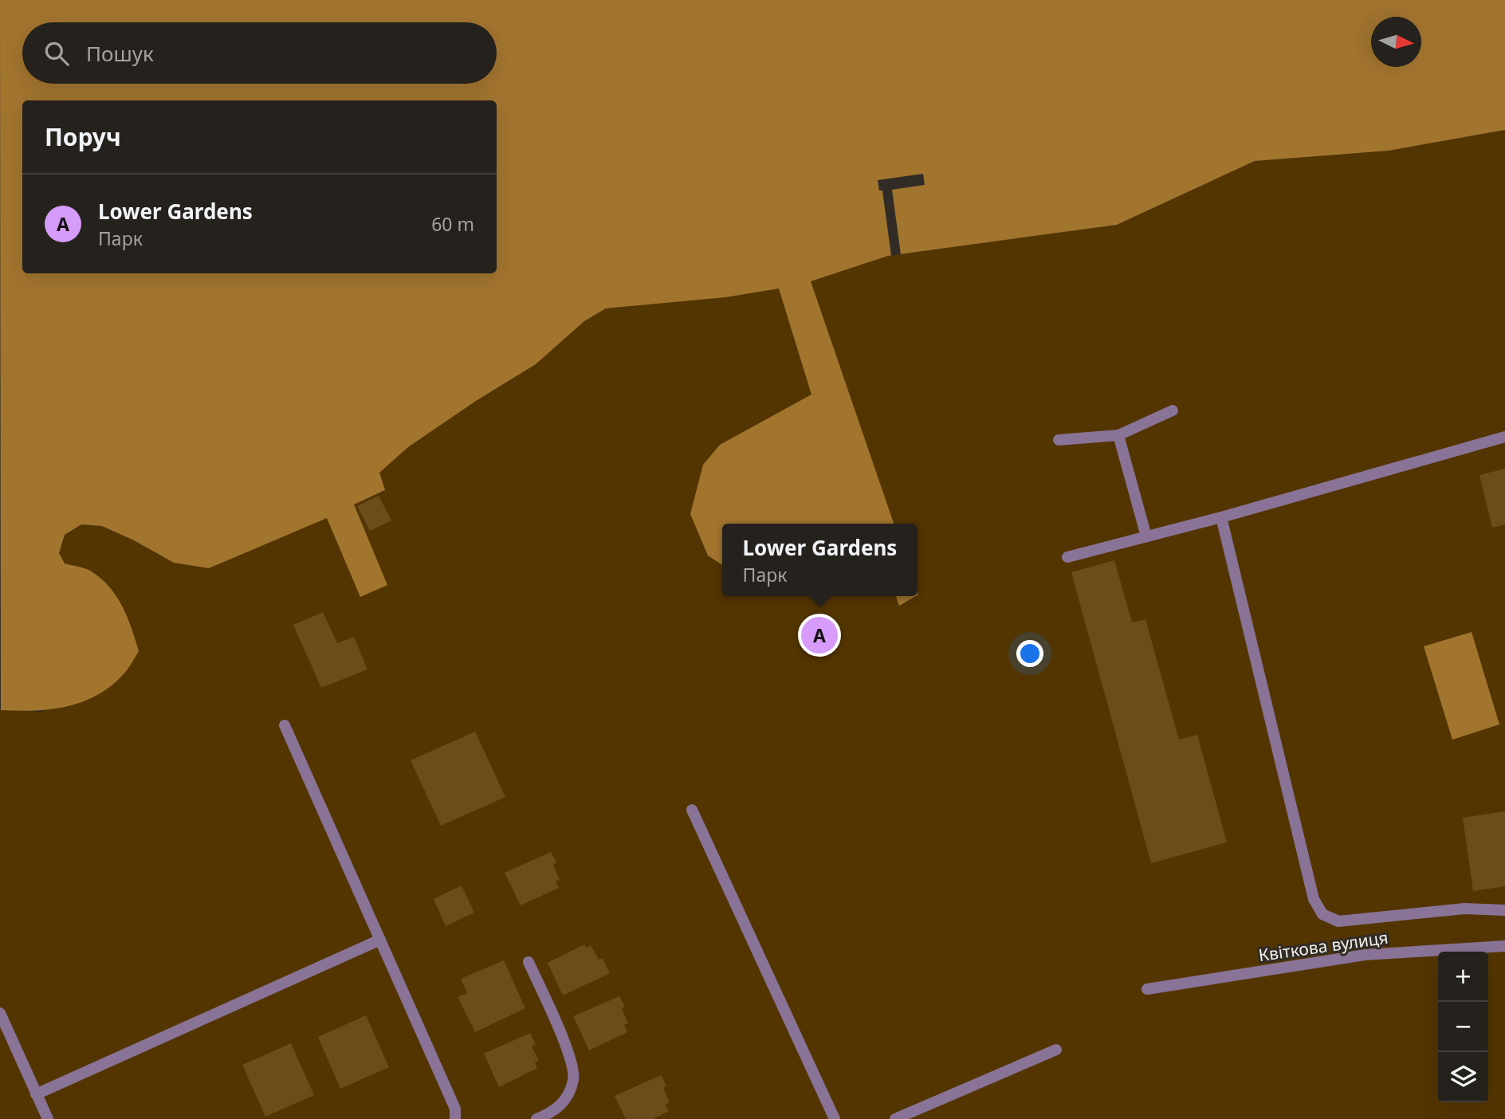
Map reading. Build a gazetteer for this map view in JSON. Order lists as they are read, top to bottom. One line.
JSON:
{"streets":{"street":["Квіткова вулиця"]},"north":"right","page":{"search":"Пошук","heading":"Поруч","list":[{"mark":"A","name":"Lower Gardens","note":"Парк","value":"60 m"}],"popup":["Lower Gardens","Парк"],"pins":"A","map_buttons":["+","−"]}}
